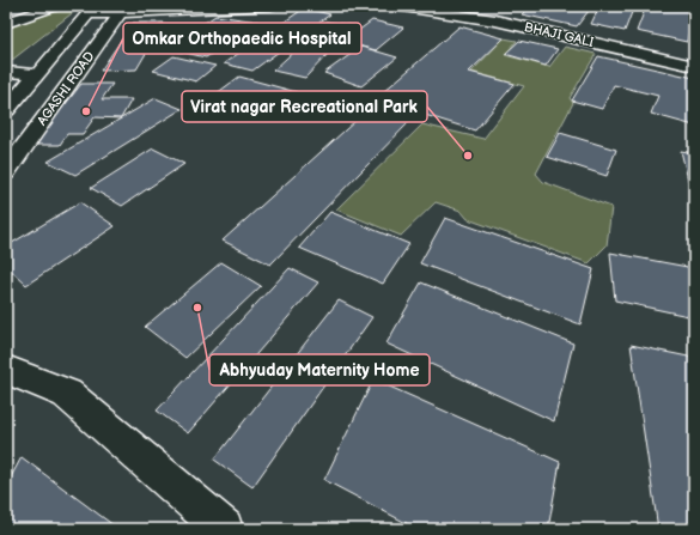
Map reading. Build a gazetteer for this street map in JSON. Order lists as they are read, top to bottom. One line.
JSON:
{"streets":{"street":["BHAJI GALI","AGASHI ROAD"]},"places":["Omkar Orthopaedic Hospital","Virat nagar Recreational Park","Abhyuday Maternity Home"]}
